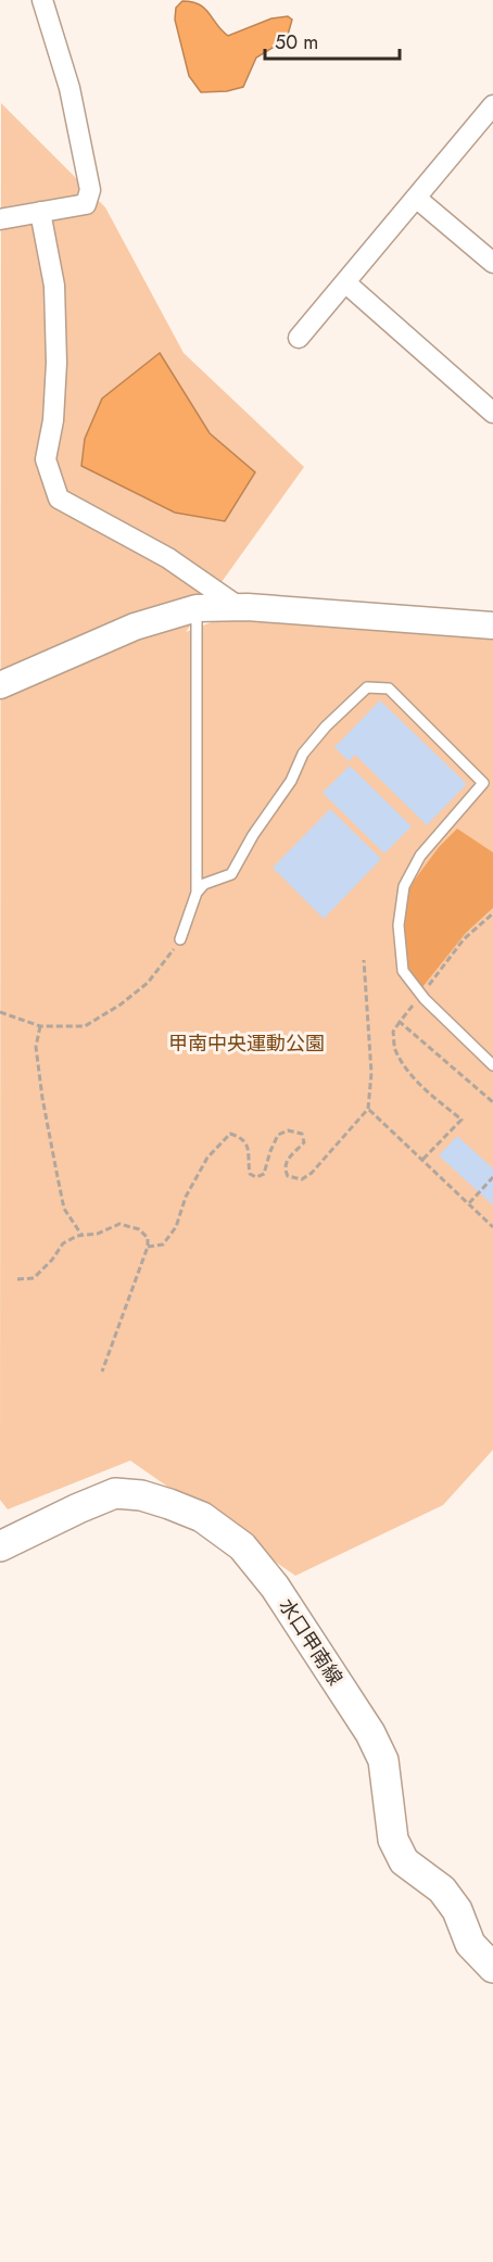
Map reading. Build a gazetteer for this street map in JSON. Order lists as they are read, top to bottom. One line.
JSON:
{"streets":{"main road":["水口甲南線"]},"parks":["甲南中央運動公園"],"scale_bar":"50 m"}
